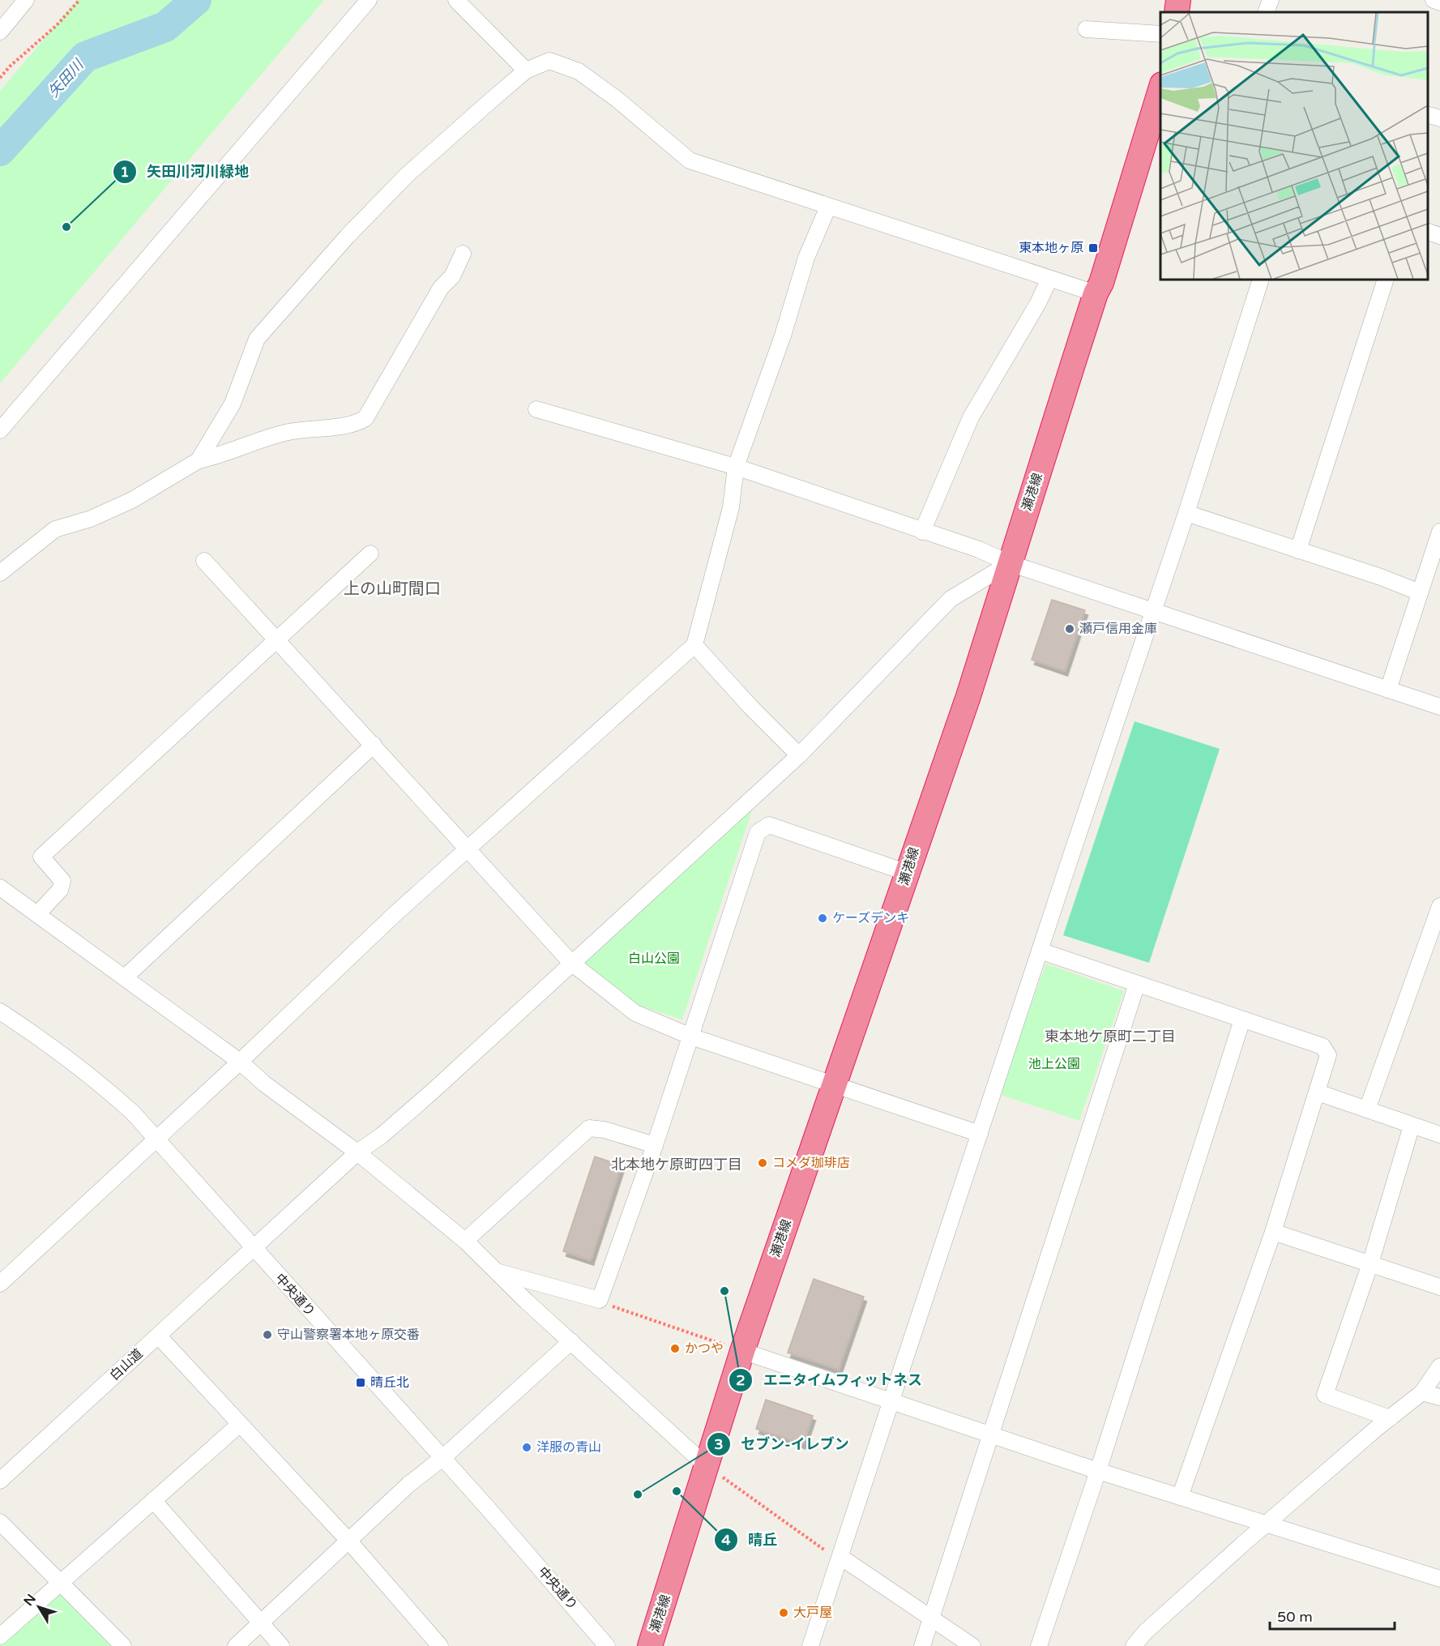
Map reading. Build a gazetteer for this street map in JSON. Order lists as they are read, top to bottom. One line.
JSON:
{"streets":{"highway":["瀬港線"],"street":["中央通り","白山道"]},"crossings":[["瀬港線","白山道"],["中央通り","白山道"]],"districts":["上の山町間口","東本地ケ原町二丁目","北本地ケ原町四丁目"],"water":["矢田川"],"parks":["白山公園","池上公園"],"places":{"other":["矢田川河川緑地","瀬戸信用金庫","ケーズデンキ","コメダ珈琲店","エニタイムフィットネス","守山警察署本地ヶ原交番","かつや","洋服の青山","晴丘","セブン-イレブン","大戸屋"],"transit":["東本地ヶ原","晴丘北"]},"scale_bar":"50 m","north":"top left"}
